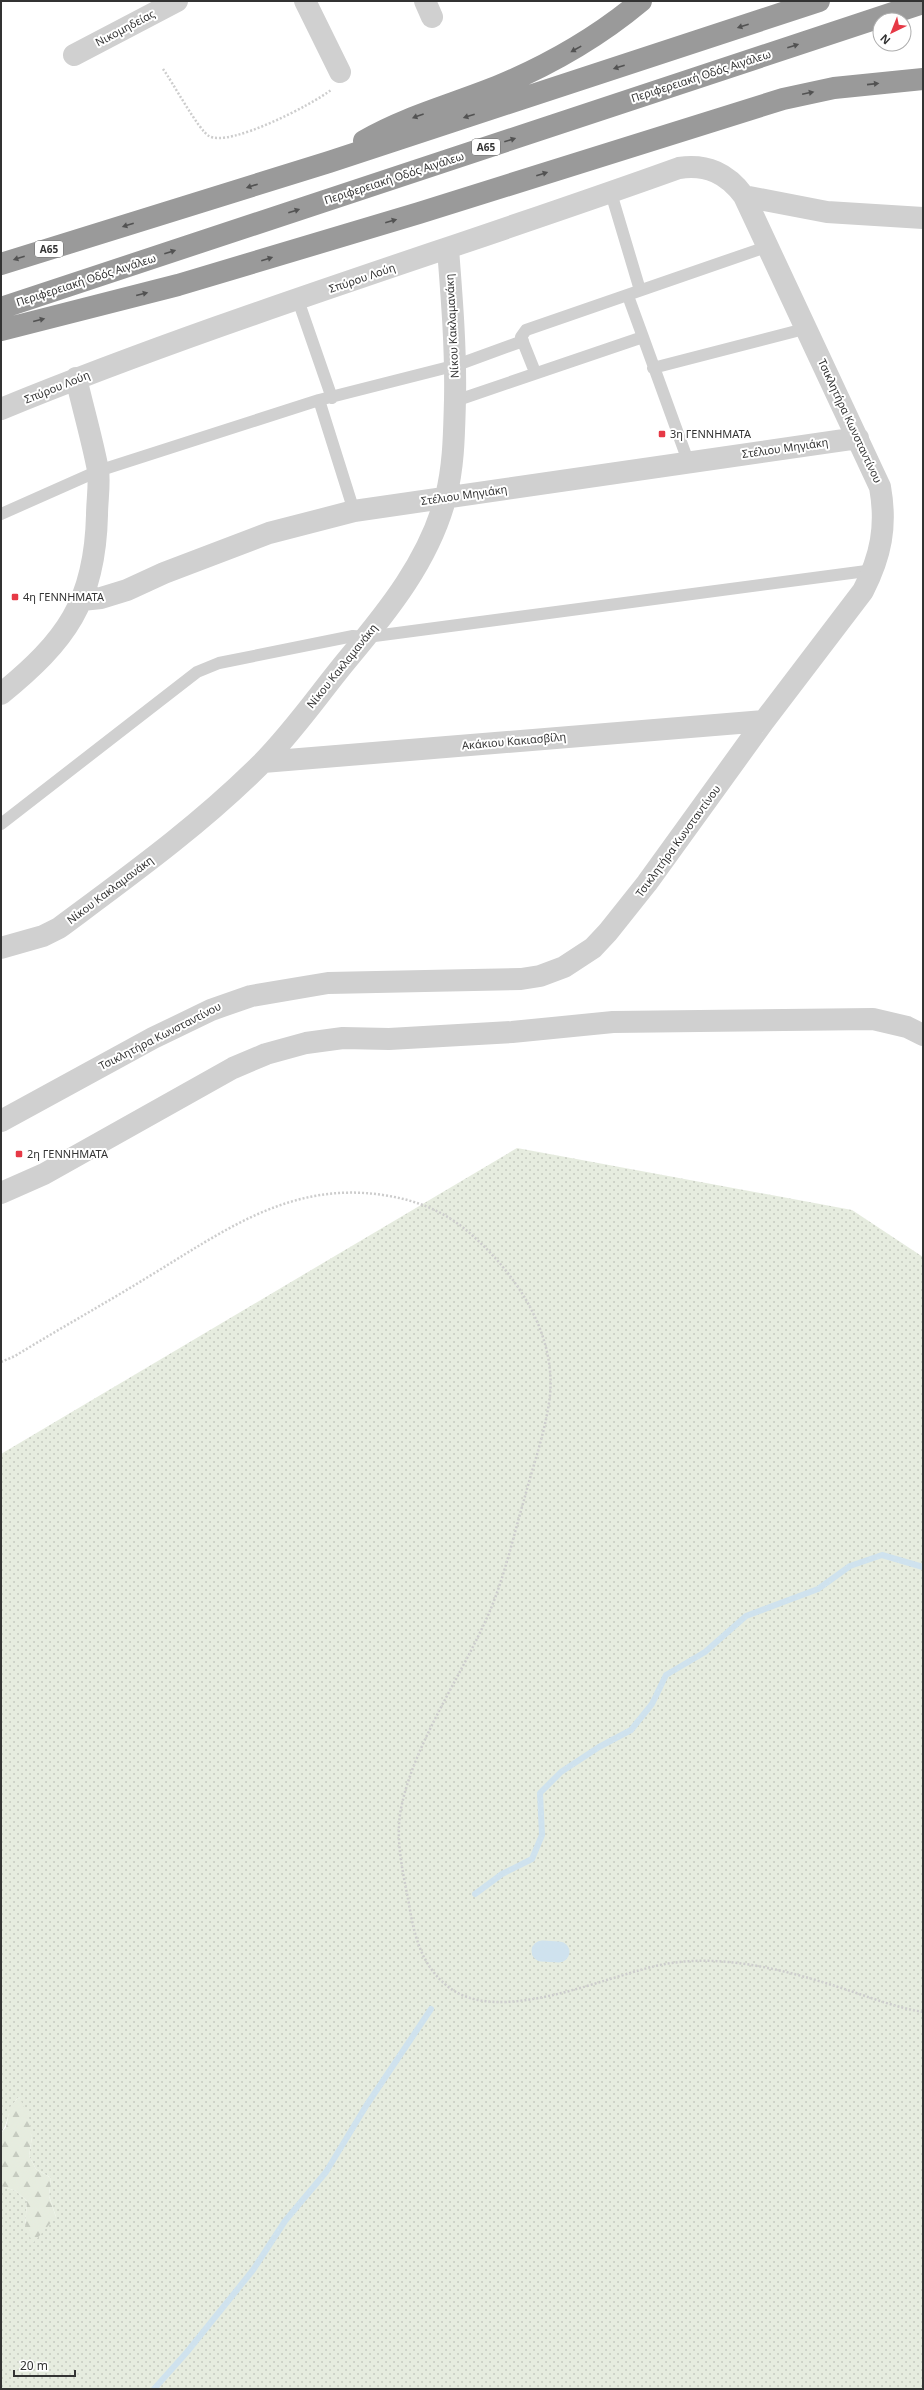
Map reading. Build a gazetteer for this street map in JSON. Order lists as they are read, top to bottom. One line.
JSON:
{"streets":{"highway":["Περιφερειακή Οδός Αιγάλεω","Α65"],"street":["Νικομηδείας","Σπύρου Λούη","Νίκου Κακλαμανάκη","Τσικλητήρα Κωνσταντίνου","Στέλιου Μηγιάκη","Ακάκιου Κακιασβίλη"]},"crossings":[["Σπύρου Λούη","Νίκου Κακλαμανάκη"],["Σπύρου Λούη","Τσικλητήρα Κωνσταντίνου"],["Νίκου Κακλαμανάκη","Στέλιου Μηγιάκη"],["Νίκου Κακλαμανάκη","Ακάκιου Κακιασβίλη"],["Τσικλητήρα Κωνσταντίνου","Στέλιου Μηγιάκη"],["Τσικλητήρα Κωνσταντίνου","Ακάκιου Κακιασβίλη"]],"places":{"transit":["3η ΓΕΝΝΗΜΑΤΑ","4η ΓΕΝΝΗΜΑΤΑ","2η ΓΕΝΝΗΜΑΤΑ"]},"scale_bar":"20 m","north":"bottom left"}
